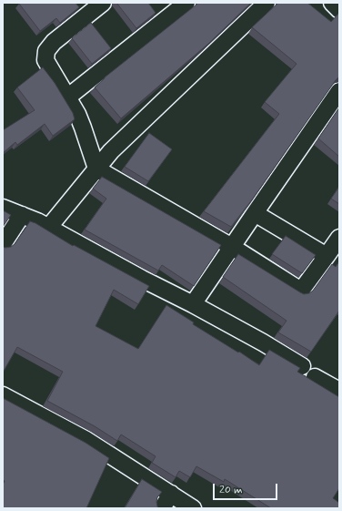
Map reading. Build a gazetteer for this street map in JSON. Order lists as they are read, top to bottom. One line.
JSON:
{"scale_bar":"20 m"}
